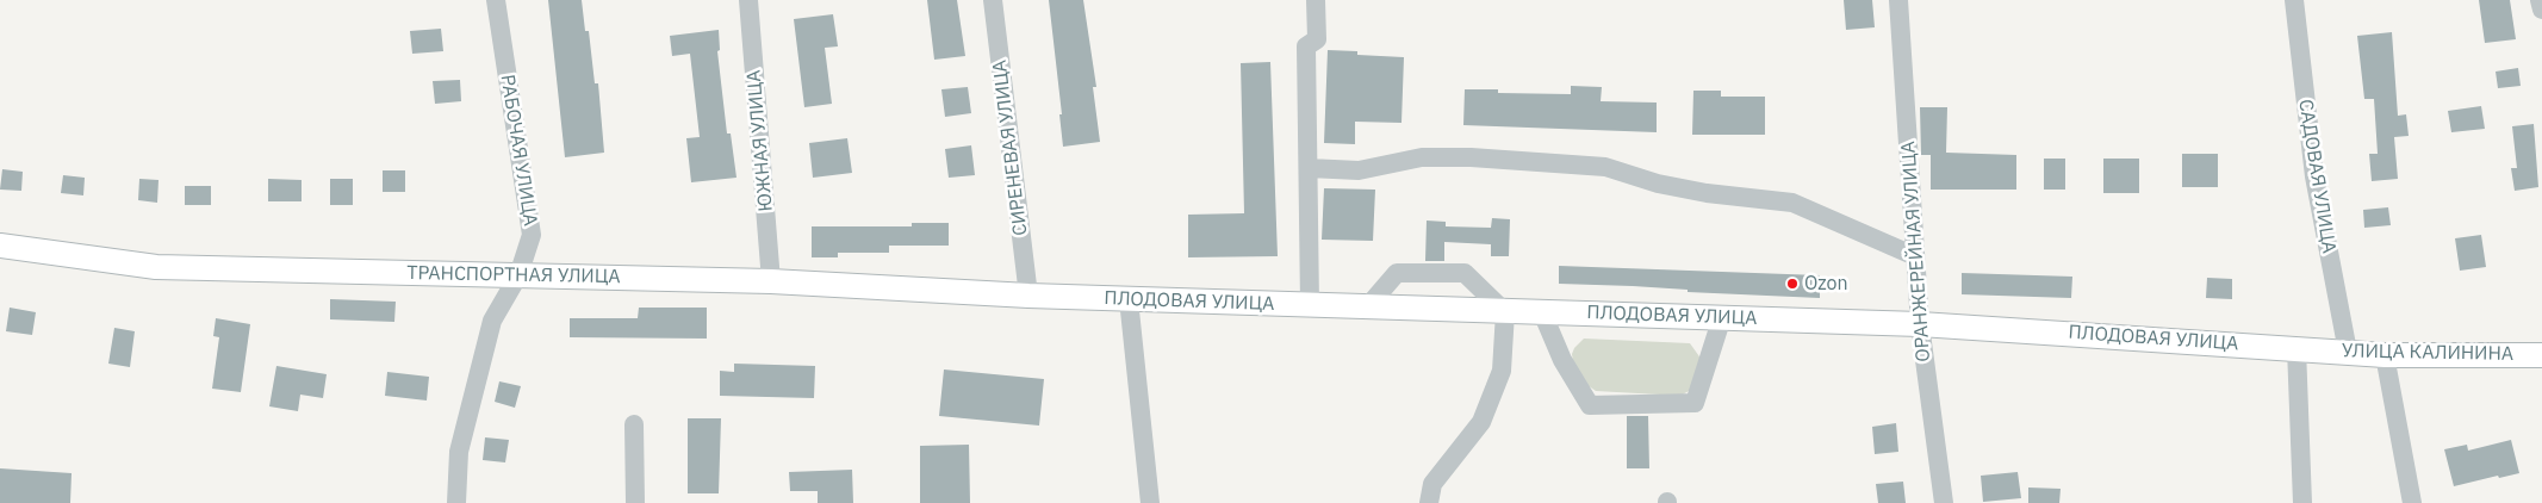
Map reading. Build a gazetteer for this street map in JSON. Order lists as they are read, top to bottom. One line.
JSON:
{"streets":{"main road":["ТРАНСПОРТНАЯ УЛИЦА","ПЛОДОВАЯ УЛИЦА","УЛИЦА КАЛИНИНА"],"street":["ЮЖНАЯ УЛИЦА","СИРЕНЕВАЯ УЛИЦА","РАБОЧАЯ УЛИЦА","САДОВАЯ УЛИЦА","ОРАНЖЕРЕЙНАЯ УЛИЦА"]},"crossings":[["ЮЖНАЯ УЛИЦА","ТРАНСПОРТНАЯ УЛИЦА"],["СИРЕНЕВАЯ УЛИЦА","ТРАНСПОРТНАЯ УЛИЦА"],["СИРЕНЕВАЯ УЛИЦА","ПЛОДОВАЯ УЛИЦА"],["РАБОЧАЯ УЛИЦА","ТРАНСПОРТНАЯ УЛИЦА"],["САДОВАЯ УЛИЦА","УЛИЦА КАЛИНИНА"],["ОРАНЖЕРЕЙНАЯ УЛИЦА","ПЛОДОВАЯ УЛИЦА"],["ТРАНСПОРТНАЯ УЛИЦА","ПЛОДОВАЯ УЛИЦА"],["ПЛОДОВАЯ УЛИЦА","УЛИЦА КАЛИНИНА"]],"places":["Ozon"]}
